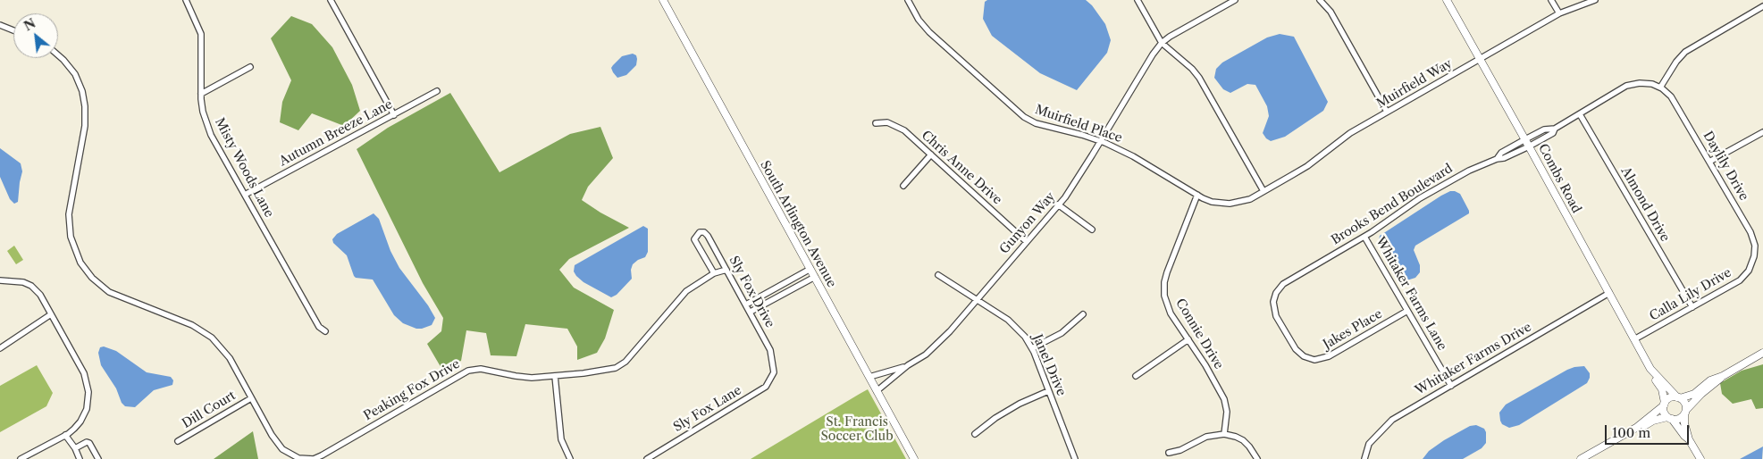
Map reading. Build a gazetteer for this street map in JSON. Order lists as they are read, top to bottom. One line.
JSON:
{"streets":{"street":["Muirfield Way","Muirfield Place","Autumn Breeze Lane","Daylily Drive","Misty Woods Lane","Chris Anne Drive","Combs Road","Brooks Bend Boulevard","Almond Drive","Gunyon Way","South Arlington Avenue","Sly Fox Drive","Whitaker Farms Lane","Calla Lily Drive","Jakes Place","Connie Drive","Whitaker Farms Drive","Janel Drive","Peaking Fox Drive","Sly Fox Lane","Dill Court"]},"crossings":[["Muirfield Way","Muirfield Place"],["Muirfield Way","Combs Road"],["Muirfield Place","Gunyon Way"],["Muirfield Place","Connie Drive"],["Autumn Breeze Lane","Misty Woods Lane"],["Daylily Drive","Calla Lily Drive"],["Chris Anne Drive","Gunyon Way"],["Combs Road","Brooks Bend Boulevard"],["Combs Road","Calla Lily Drive"],["Combs Road","Whitaker Farms Drive"],["Brooks Bend Boulevard","Whitaker Farms Lane"],["Brooks Bend Boulevard","Jakes Place"],["Almond Drive","Calla Lily Drive"],["Gunyon Way","South Arlington Avenue"],["Gunyon Way","Janel Drive"],["Sly Fox Drive","Peaking Fox Drive"],["Sly Fox Drive","Sly Fox Lane"],["Whitaker Farms Lane","Jakes Place"],["Whitaker Farms Lane","Whitaker Farms Drive"],["Peaking Fox Drive","Dill Court"]],"parks":["St. Francis Soccer Club"],"scale_bar":"100 m","north":"top left"}
